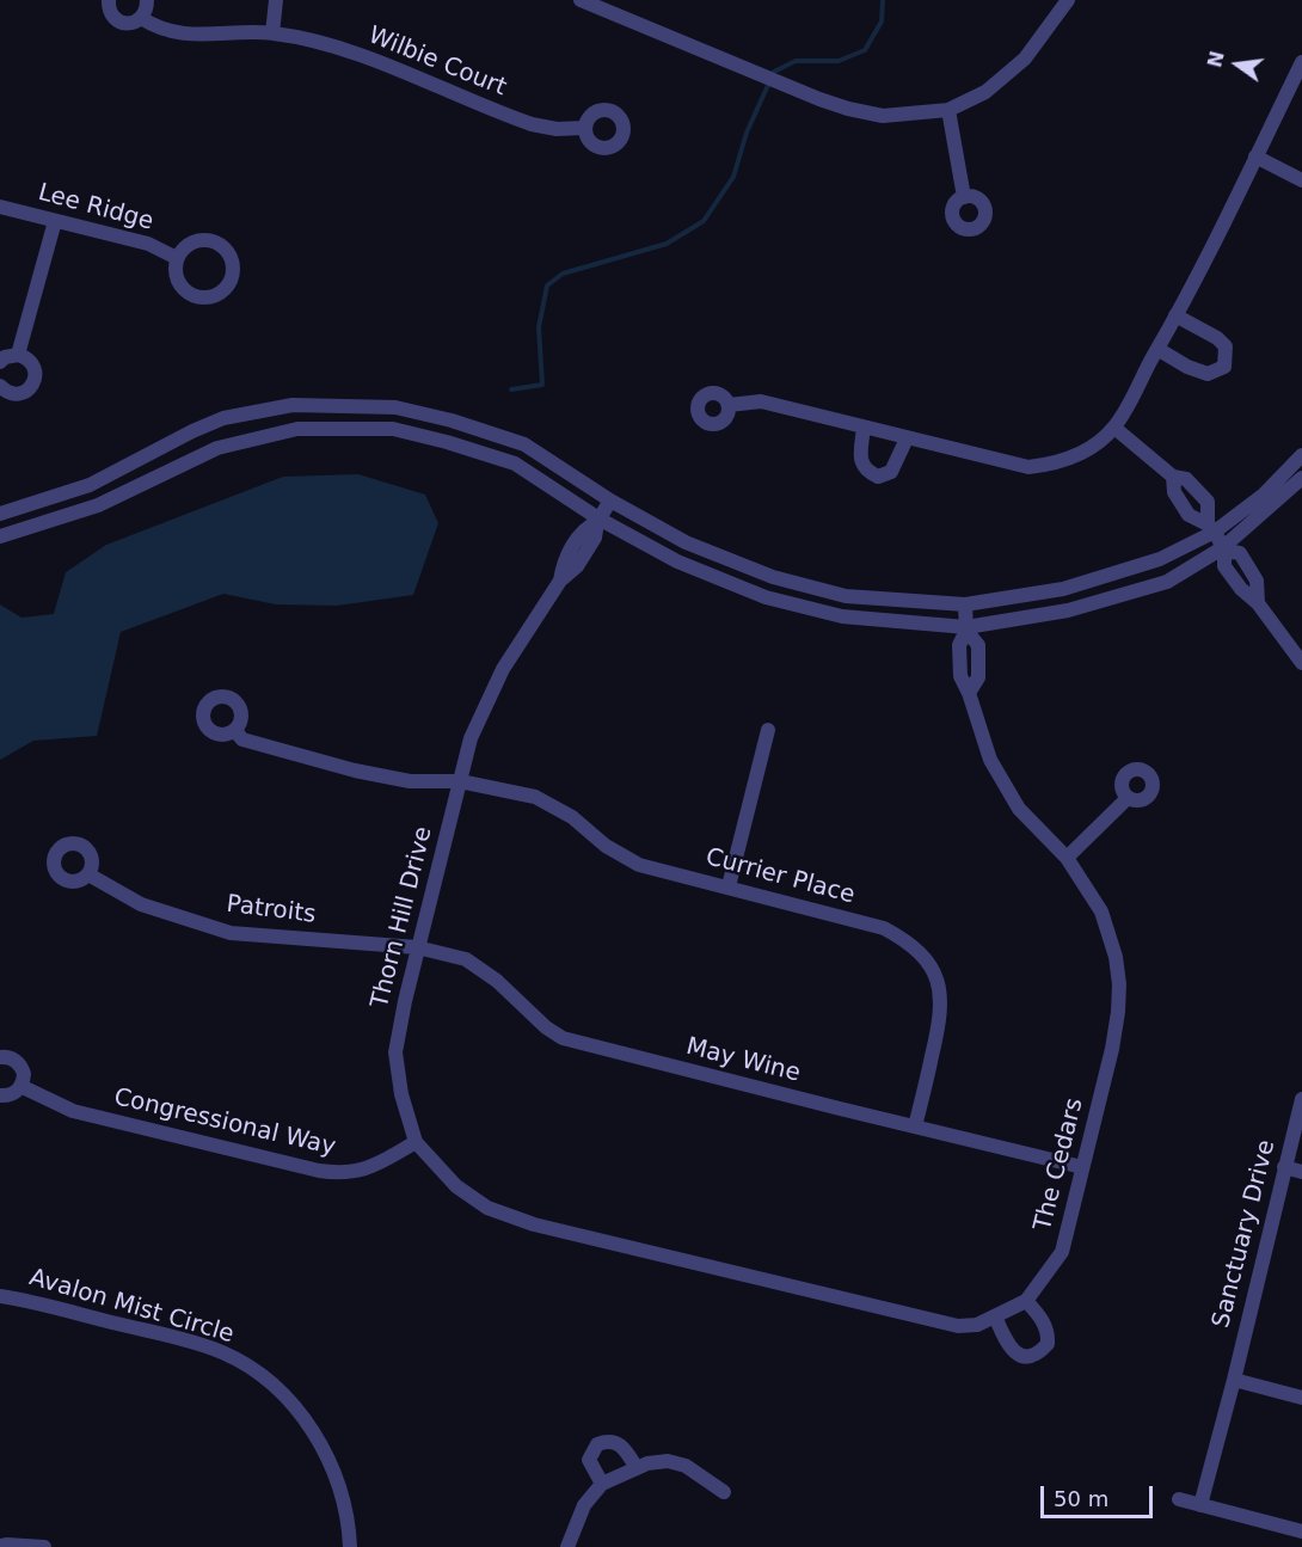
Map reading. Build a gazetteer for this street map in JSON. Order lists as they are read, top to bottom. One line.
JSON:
{"streets":{"street":["Wilbie Court","Lee Ridge","Currier Place","Patroits","Thorn Hill Drive","May Wine","Congressional Way","The Cedars","Sanctuary Drive","Avalon Mist Circle"]},"crossings":[["Currier Place","Thorn Hill Drive"],["Currier Place","May Wine"],["Patroits","Thorn Hill Drive"],["Patroits","May Wine"],["Thorn Hill Drive","May Wine"],["Thorn Hill Drive","Congressional Way"],["Thorn Hill Drive","The Cedars"],["May Wine","The Cedars"]],"scale_bar":"50 m","north":"left"}
